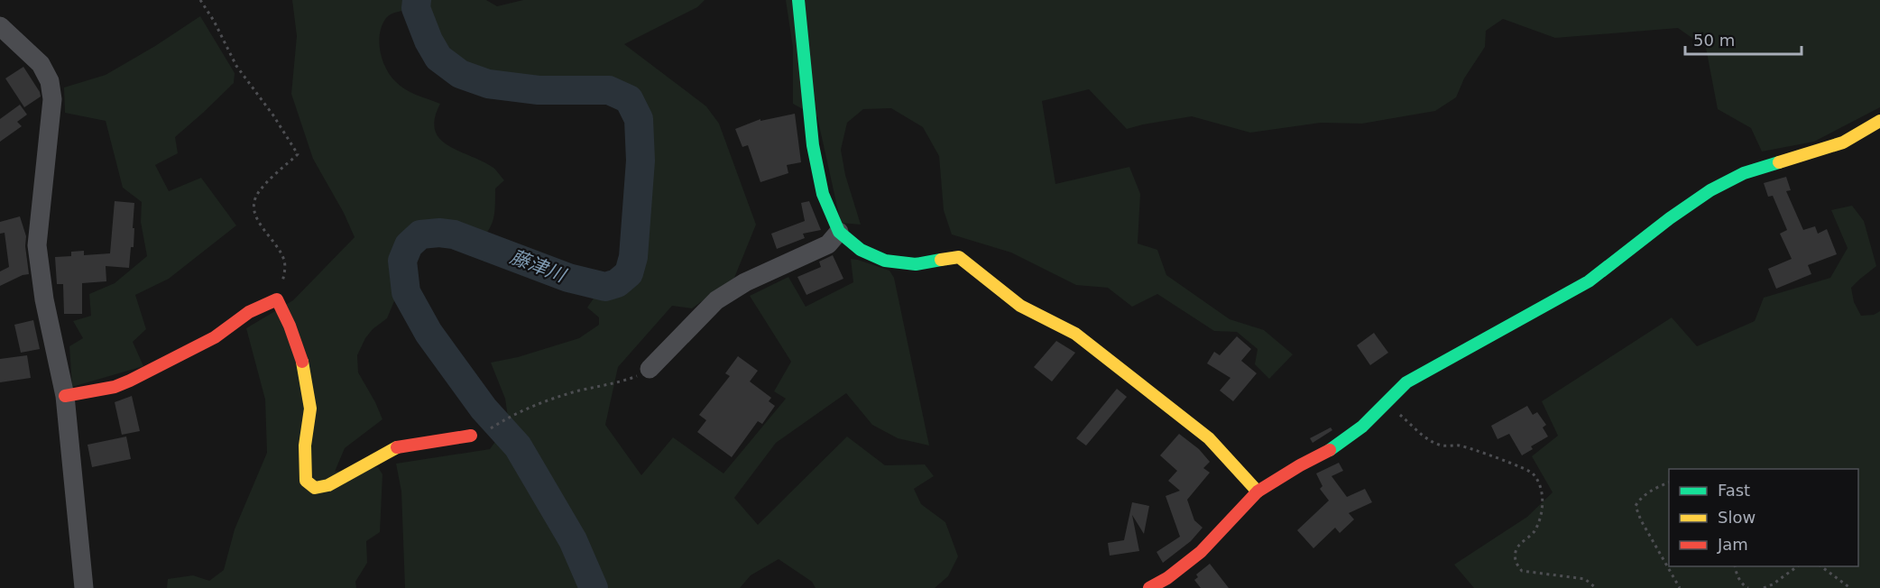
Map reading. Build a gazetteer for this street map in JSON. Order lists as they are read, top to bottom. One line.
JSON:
{"water":["藤津川"],"legend":["Fast","Slow","Jam"],"scale_bar":"50 m"}
